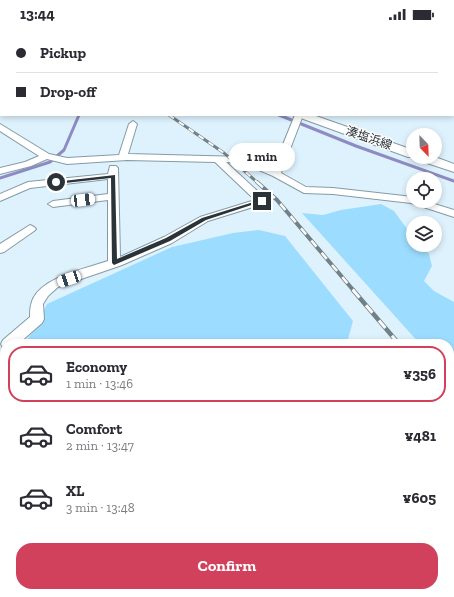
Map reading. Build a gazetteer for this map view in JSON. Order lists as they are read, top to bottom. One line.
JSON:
{"streets":{"main road":["湊塩浜線"]},"north":"bottom right","page":{"status":"13:44","banner":["Pickup","Drop-off"],"bubble":"1 min","list":[{"name":"Economy","note":"1 min · 13:46","value":"¥356"},{"name":"Comfort","note":"2 min · 13:47","value":"¥481"},{"name":"XL","note":"3 min · 13:48","value":"¥605"}],"buttons":"Confirm"}}
